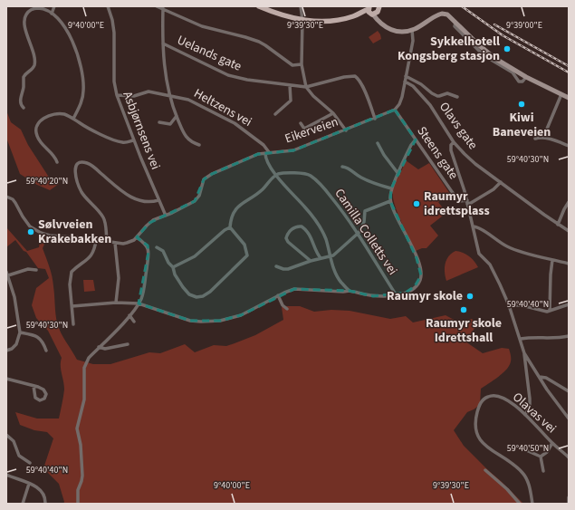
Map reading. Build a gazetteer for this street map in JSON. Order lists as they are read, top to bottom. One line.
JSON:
{"streets":{"street":["Uelands gate","Heltzens vei","Olavs gate","Asbjørnsens vei","Eikerveien","Steens gate","Camilla Colletts vei","Olavas vei"]},"crossings":[["Uelands gate","Eikerveien"],["Heltzens vei","Asbjørnsens vei"],["Heltzens vei","Eikerveien"],["Asbjørnsens vei","Eikerveien"],["Eikerveien","Steens gate"]],"places":["Sykkelhotell Kongsberg stasjon","Kiwi Baneveien","Raumyr idrettsplass","Sølvveien Krakebakken","Raumyr skole","Raumyr skole Idrettshall"],"coordinates":["9°40'00\"E","9°39'30\"E","9°39'00\"E","59°40'30\"N","59°40'20\"N","59°40'40\"N","59°40'50\"N"]}
